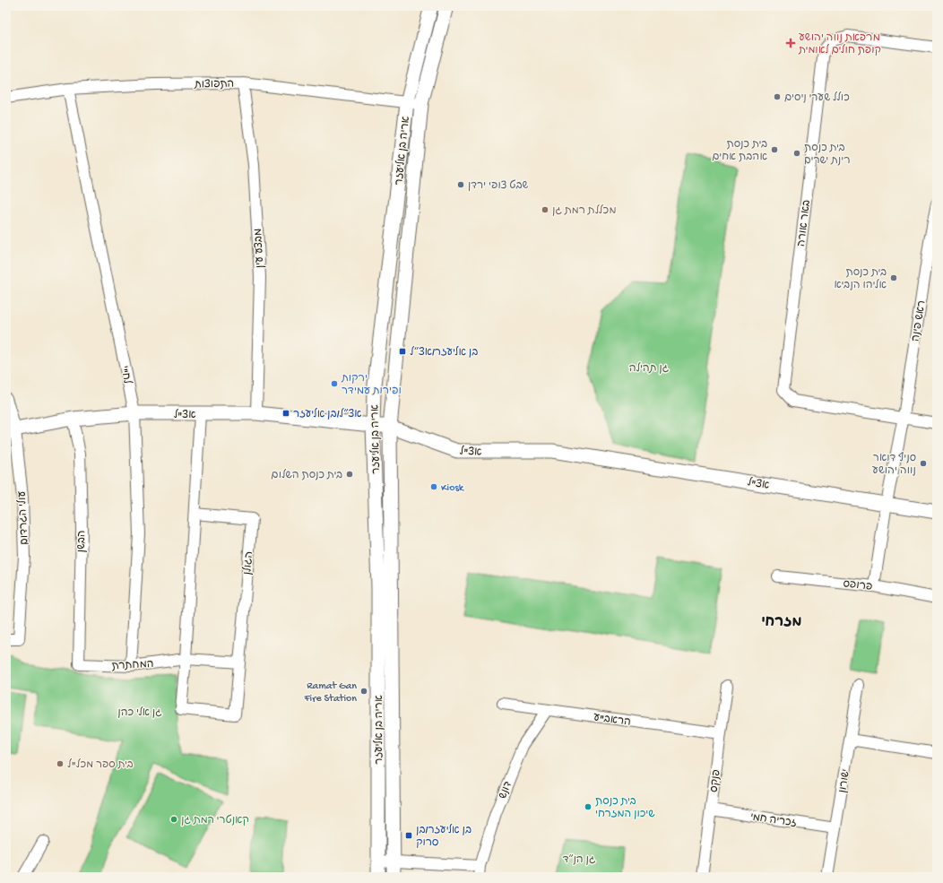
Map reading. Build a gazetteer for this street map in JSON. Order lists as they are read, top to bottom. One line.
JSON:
{"streets":{"street":["התפוצות","אריה בן אליעזר","באר אורה","מבצע עין","ראש פינה","לח\"י","אצ\"ל","עולי הגרדום","הבשן","הגולן","פרופס","המחתרת","הראב\"ע","פנקס","ישורון","דונש","זכריה חמי"]},"crossings":[["התפוצות","אריה בן אליעזר"],["התפוצות","מבצע עין"],["התפוצות","לח\"י"],["אריה בן אליעזר","אצ\"ל"],["באר אורה","ראש פינה"],["מבצע עין","אצ\"ל"],["ראש פינה","אצ\"ל"],["ראש פינה","פרופס"],["לח\"י","אצ\"ל"],["לח\"י","המחתרת"],["אצ\"ל","עולי הגרדום"],["אצ\"ל","הבשן"],["הבשן","המחתרת"],["הגולן","המחתרת"],["הראב\"ע","פנקס"],["הראב\"ע","דונש"],["פנקס","זכריה חמי"],["ישורון","זכריה חמי"]],"districts":["מזרחי"],"parks":["גן תהילה","גן אלי כהן","גן הנ״ד"],"places":{"health":["מרפאת נווה יהושע קופת חולים לאומית"],"other":["כולל שערי ניסים","בית כנסת אהבת אחים","בית כנסת רינת ישרים","שבט צופי ירדן","מכללת רמת גן","בית כנסת אליהו הנביא","ירקות ופירות עמידר","סניף דואר נווה יהושע","בית כנסת השלום","Kiosk","Ramat Gan Fire Station","בית ספר מכל\"ל","בית כנסת שיכון המזרחי","קאנטרי רמת גן"],"transit":["בן אליעזר/אצ״ל","אצ״ל/בן אליעזר","בן אליעזר/בן סרוק"]}}
